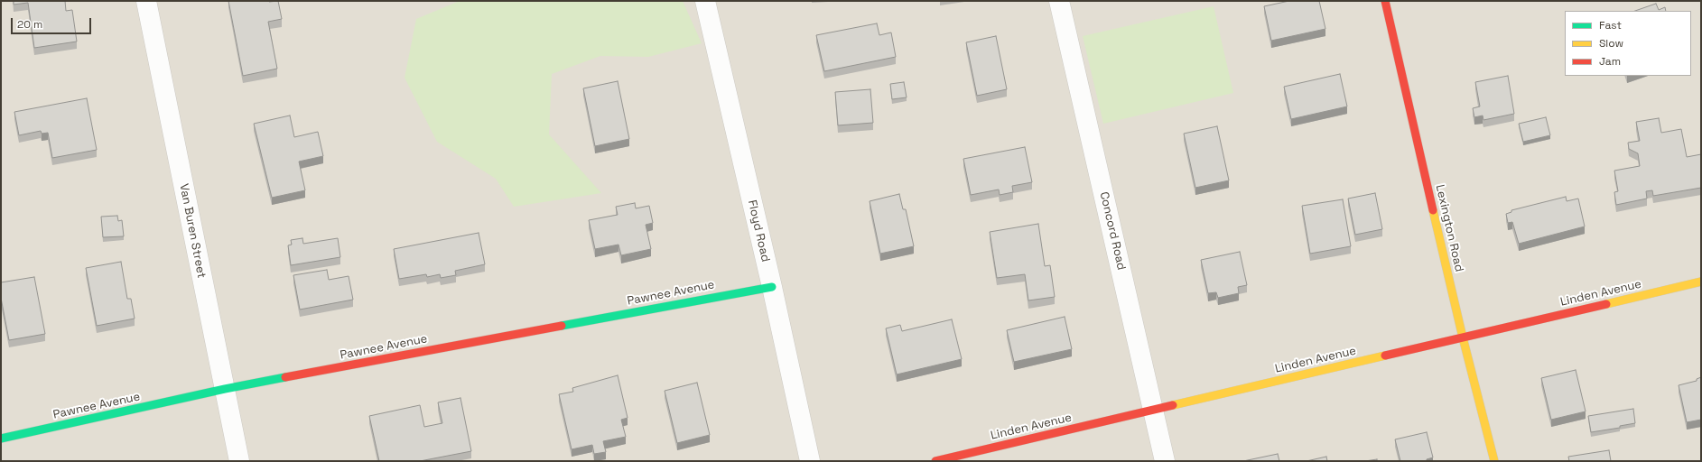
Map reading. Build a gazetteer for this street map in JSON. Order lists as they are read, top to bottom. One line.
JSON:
{"streets":{"street":["Lexington Road","Van Buren Street","Floyd Road","Concord Road","Pawnee Avenue","Linden Avenue"]},"crossings":[["Lexington Road","Linden Avenue"],["Van Buren Street","Pawnee Avenue"],["Floyd Road","Pawnee Avenue"],["Concord Road","Linden Avenue"]],"legend":["Fast","Slow","Jam"],"scale_bar":"20 m"}
